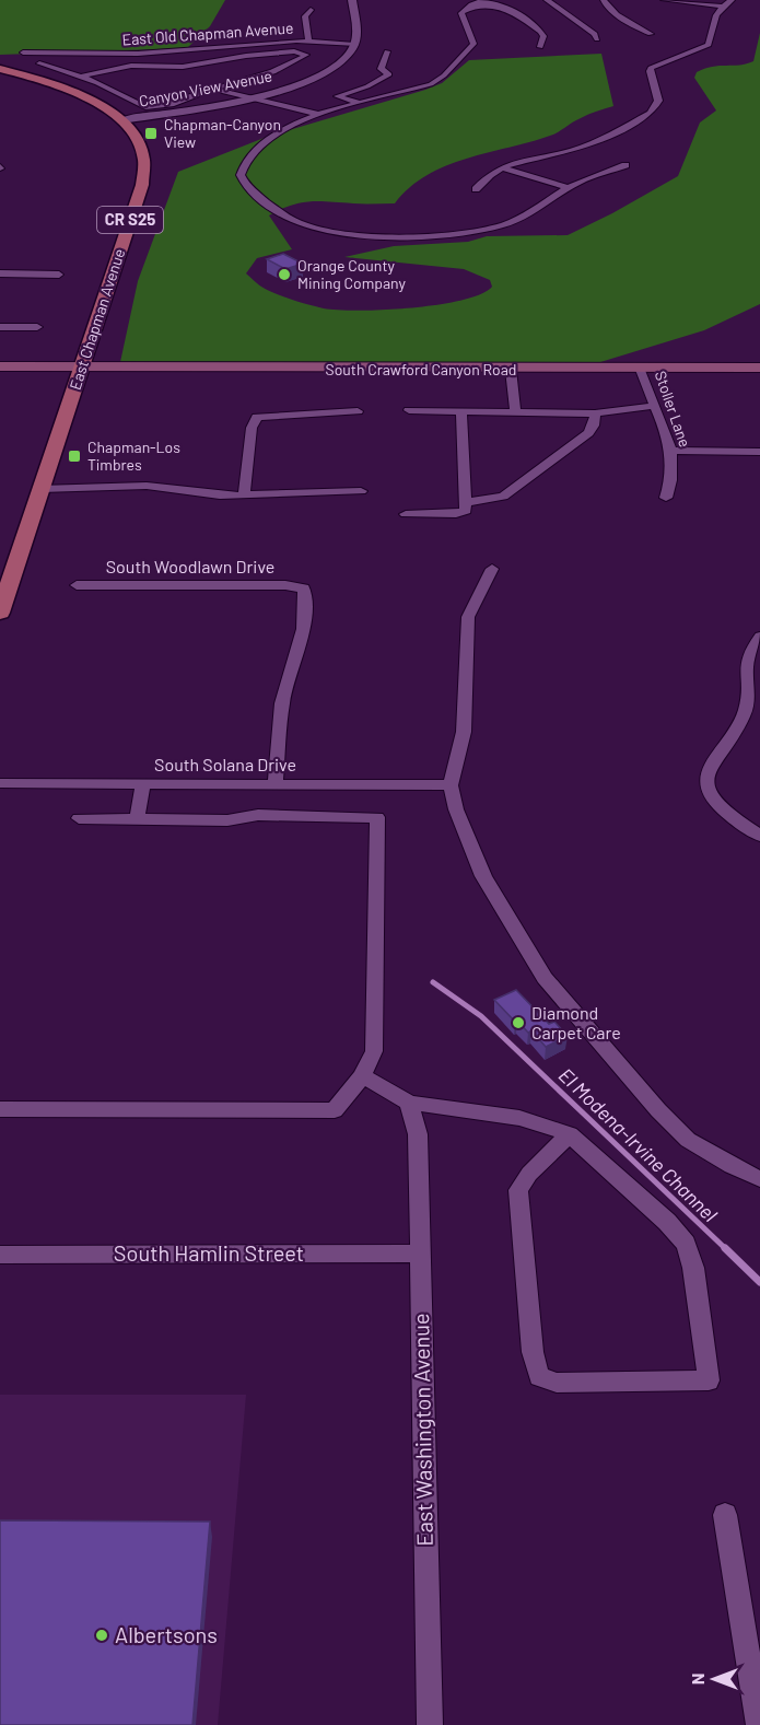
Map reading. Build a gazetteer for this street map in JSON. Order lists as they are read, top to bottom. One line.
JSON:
{"streets":{"main road":["CR S25","East Chapman Avenue","South Crawford Canyon Road"],"street":["East Old Chapman Avenue","Canyon View Avenue","Stoller Lane","South Woodlawn Drive","South Solana Drive","South Hamlin Street","East Washington Avenue"]},"crossings":[["East Old Chapman Avenue","Canyon View Avenue"],["Canyon View Avenue","East Chapman Avenue"],["East Chapman Avenue","South Crawford Canyon Road"],["South Crawford Canyon Road","Stoller Lane"],["South Woodlawn Drive","South Solana Drive"],["South Hamlin Street","East Washington Avenue"]],"water":["El Modena-Irvine Channel"],"places":{"transit":["Chapman-Canyon View","Chapman-Los Timbres"],"other":["Orange County Mining Company","Diamond Carpet Care","Albertsons"]},"north":"left"}
